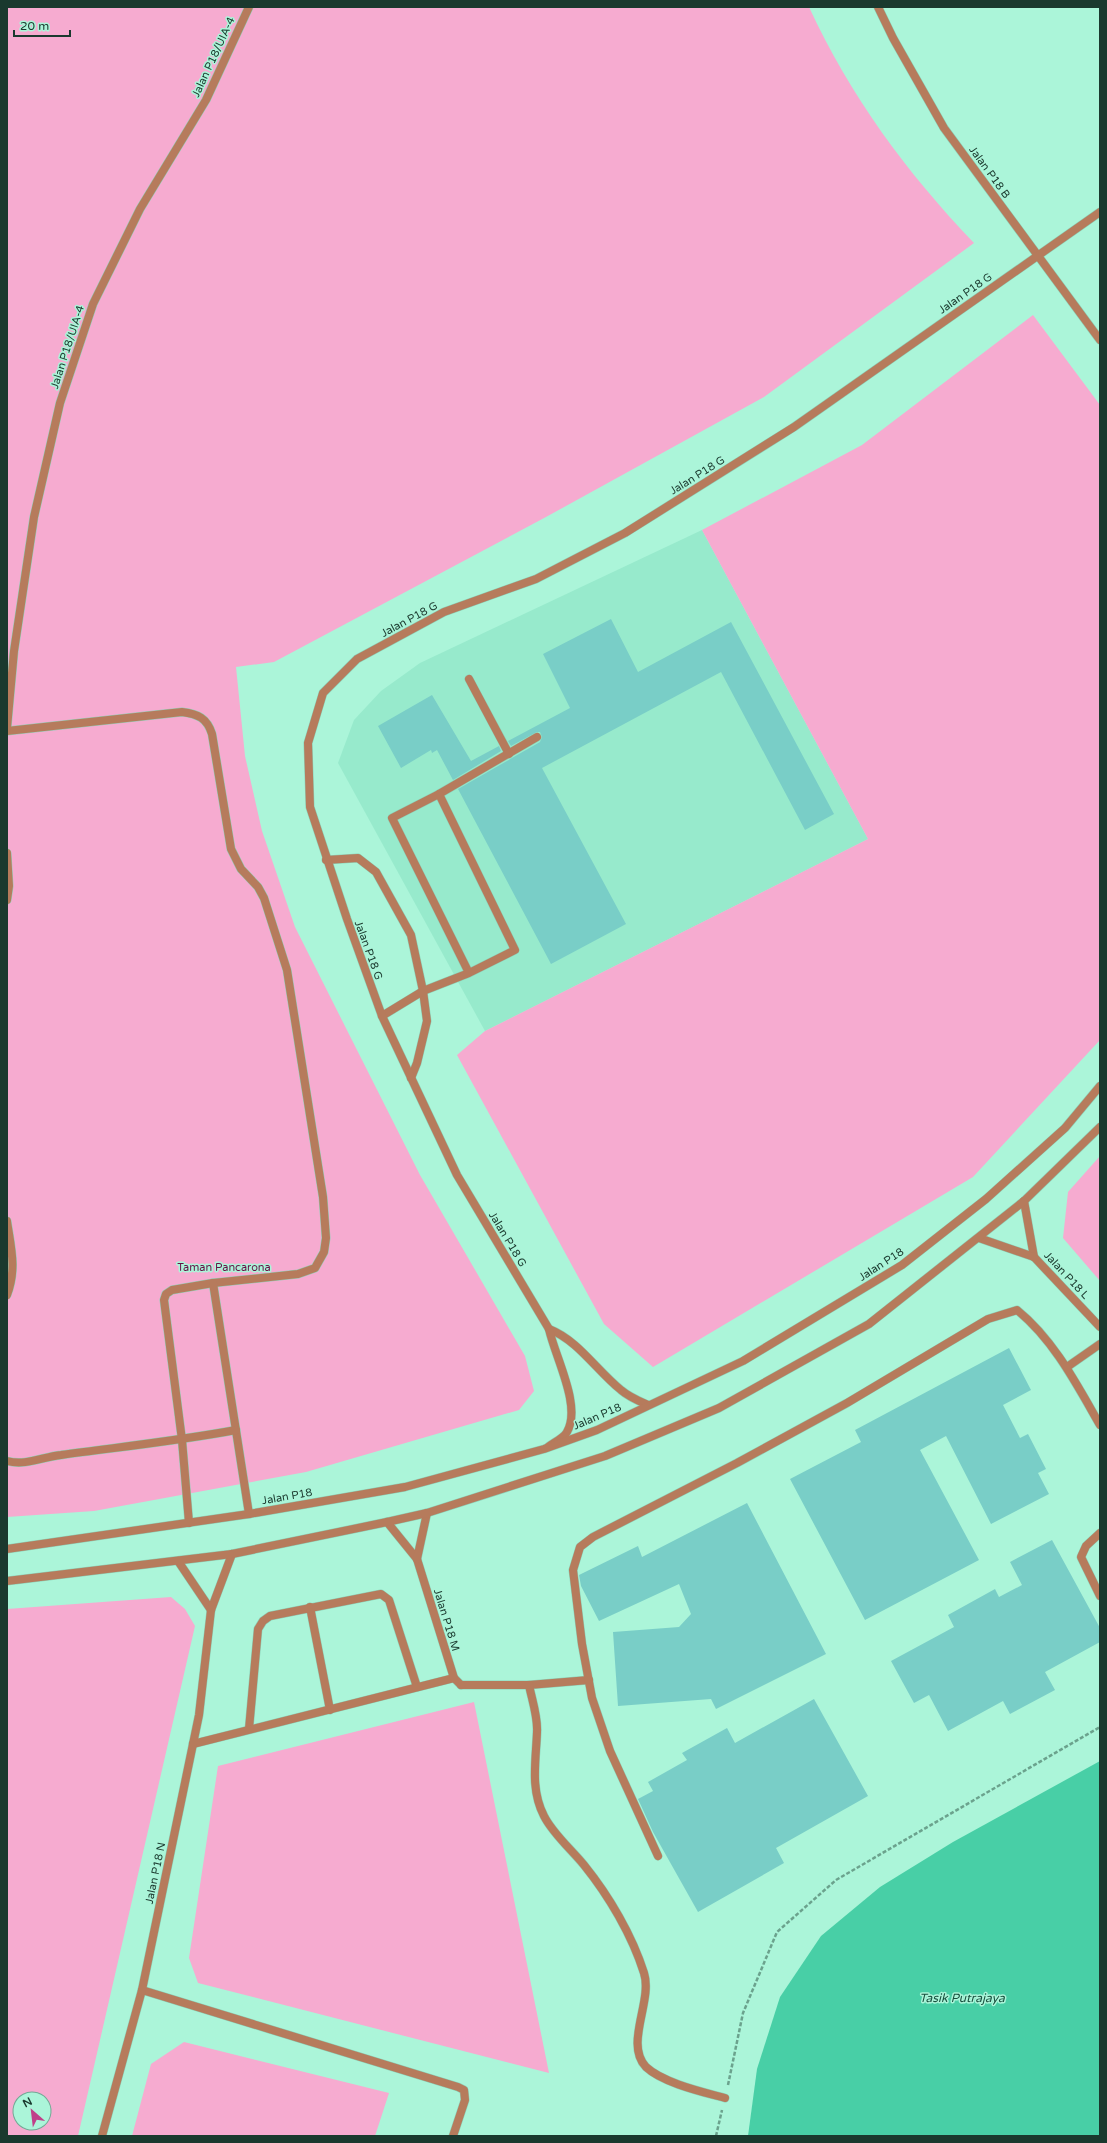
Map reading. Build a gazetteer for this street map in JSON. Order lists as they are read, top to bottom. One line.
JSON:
{"streets":{"street":["Jalan P18/UIA-4","Jalan P18 B","Jalan P18 G","Jalan P18","Jalan P18 L","Jalan P18 M","Jalan P18 N"]},"crossings":[["Jalan P18 B","Jalan P18 G"],["Jalan P18 G","Jalan P18"]],"water":["Tasik Putrajaya"],"parks":["Taman Pancarona"],"scale_bar":"20 m","north":"top left"}
